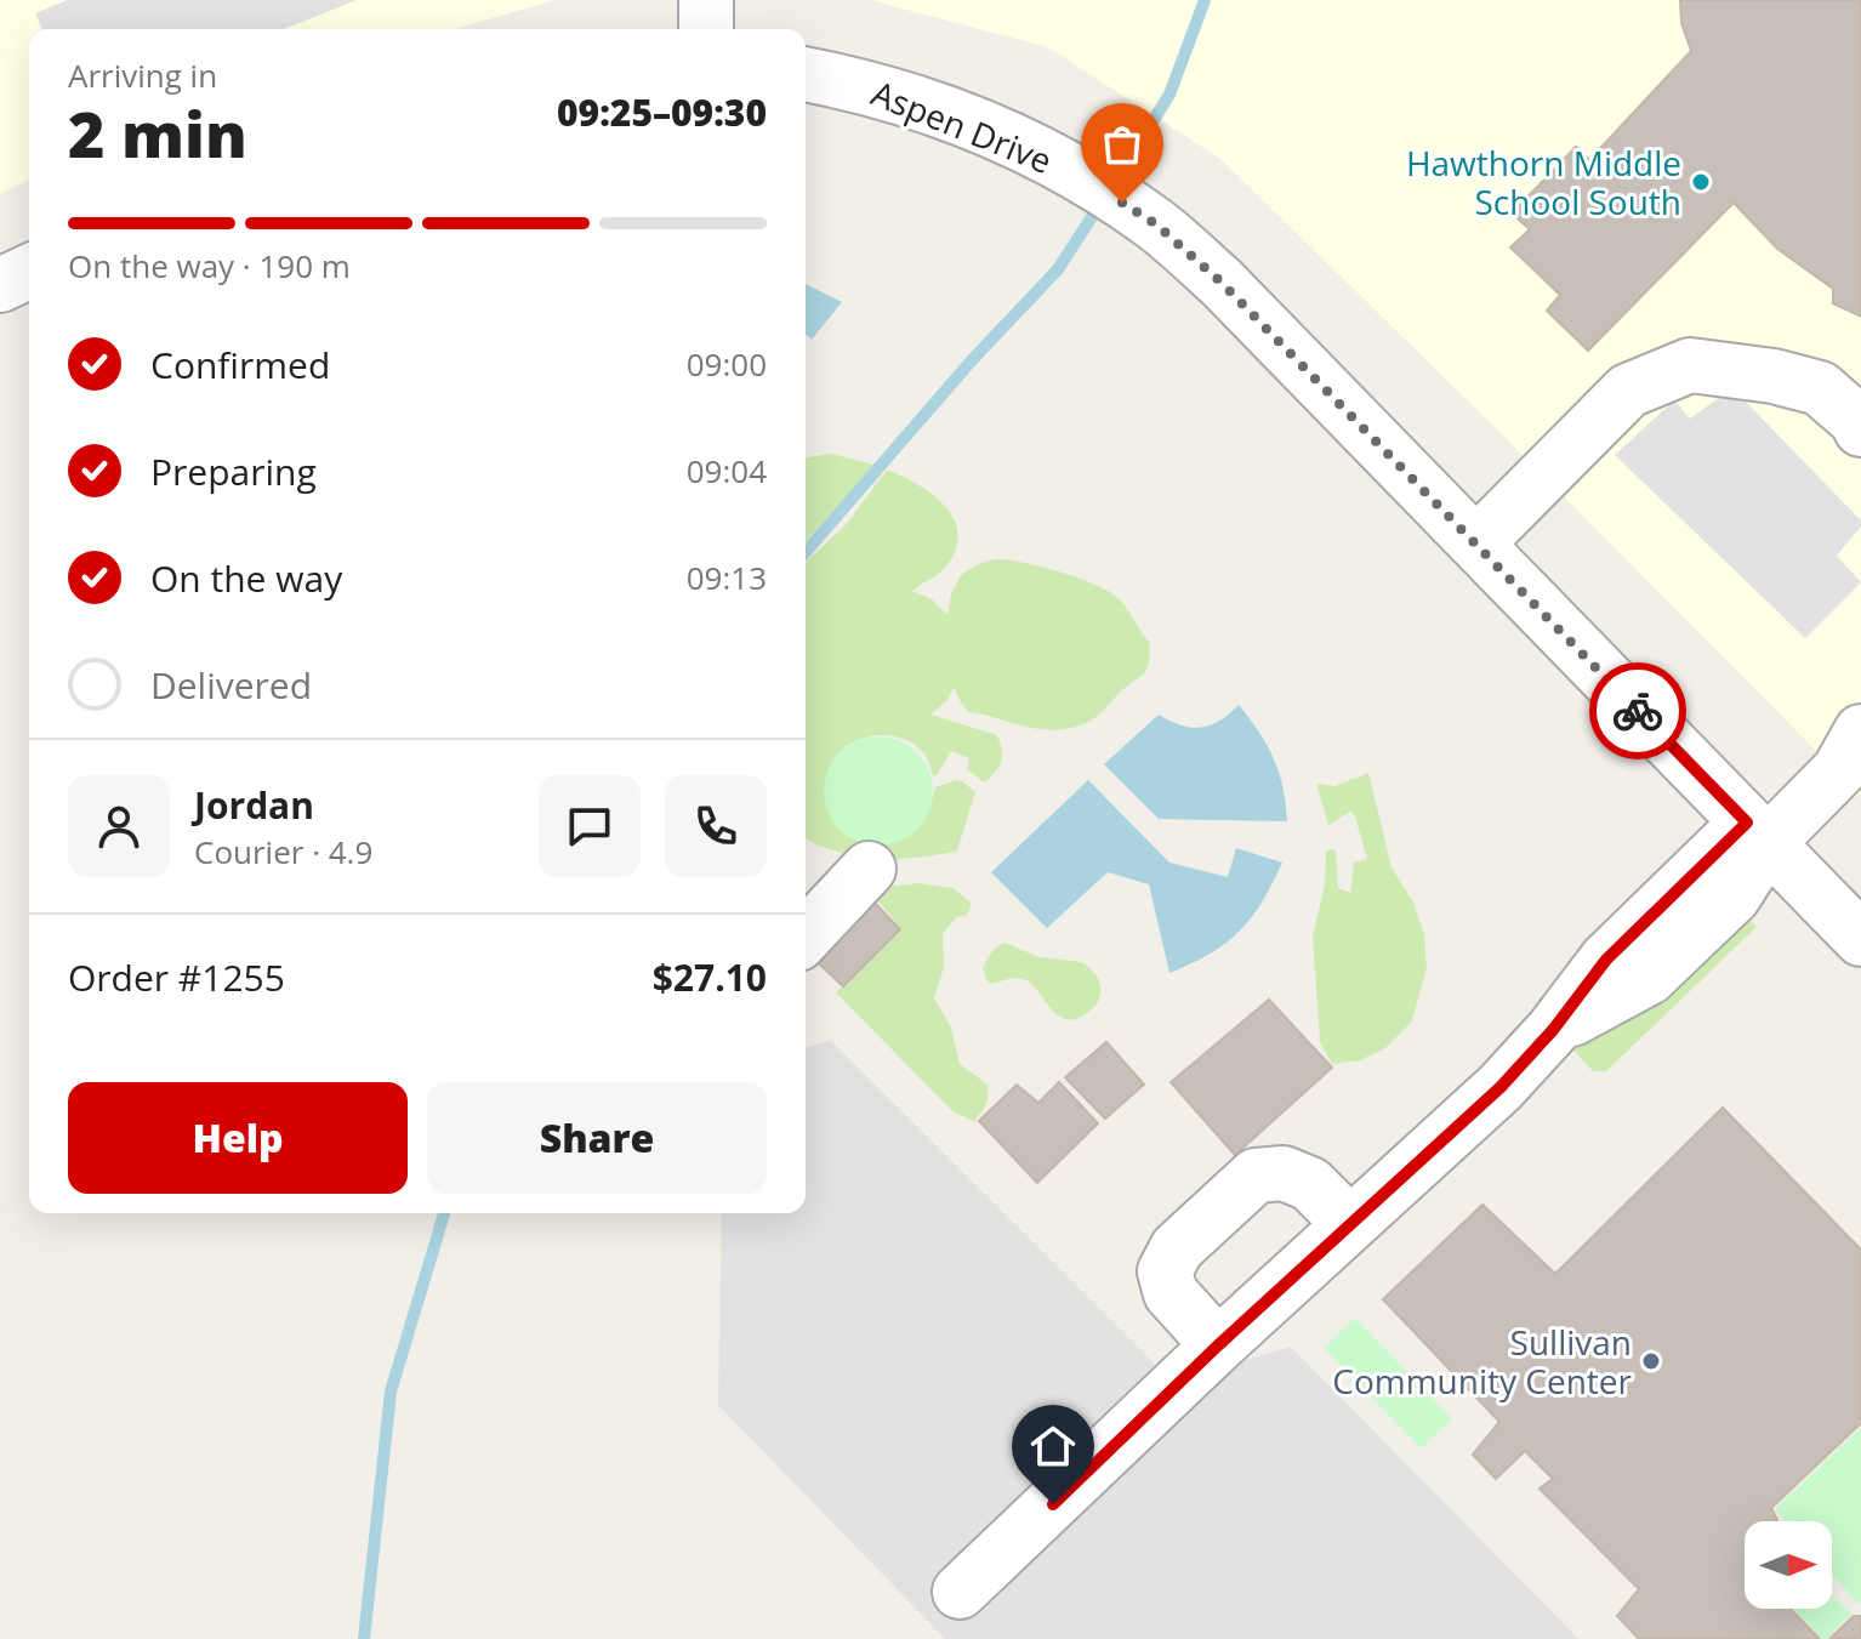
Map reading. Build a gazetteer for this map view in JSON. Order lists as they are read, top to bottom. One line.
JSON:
{"streets":{"street":["Aspen Drive"]},"places":["Hawthorn Middle School South","Sullivan Community Center"],"north":"right","page":{"heading":["2 min","Arriving in","09:25–09:30"],"panel":["Jordan","Courier · 4.9","Order #1255","$27.10"],"bar":"On the way · 190 m","list":[["Confirmed","09:00"],["Preparing","09:04"],["On the way","09:13"],"Delivered"],"buttons":["Help","Share"]}}
